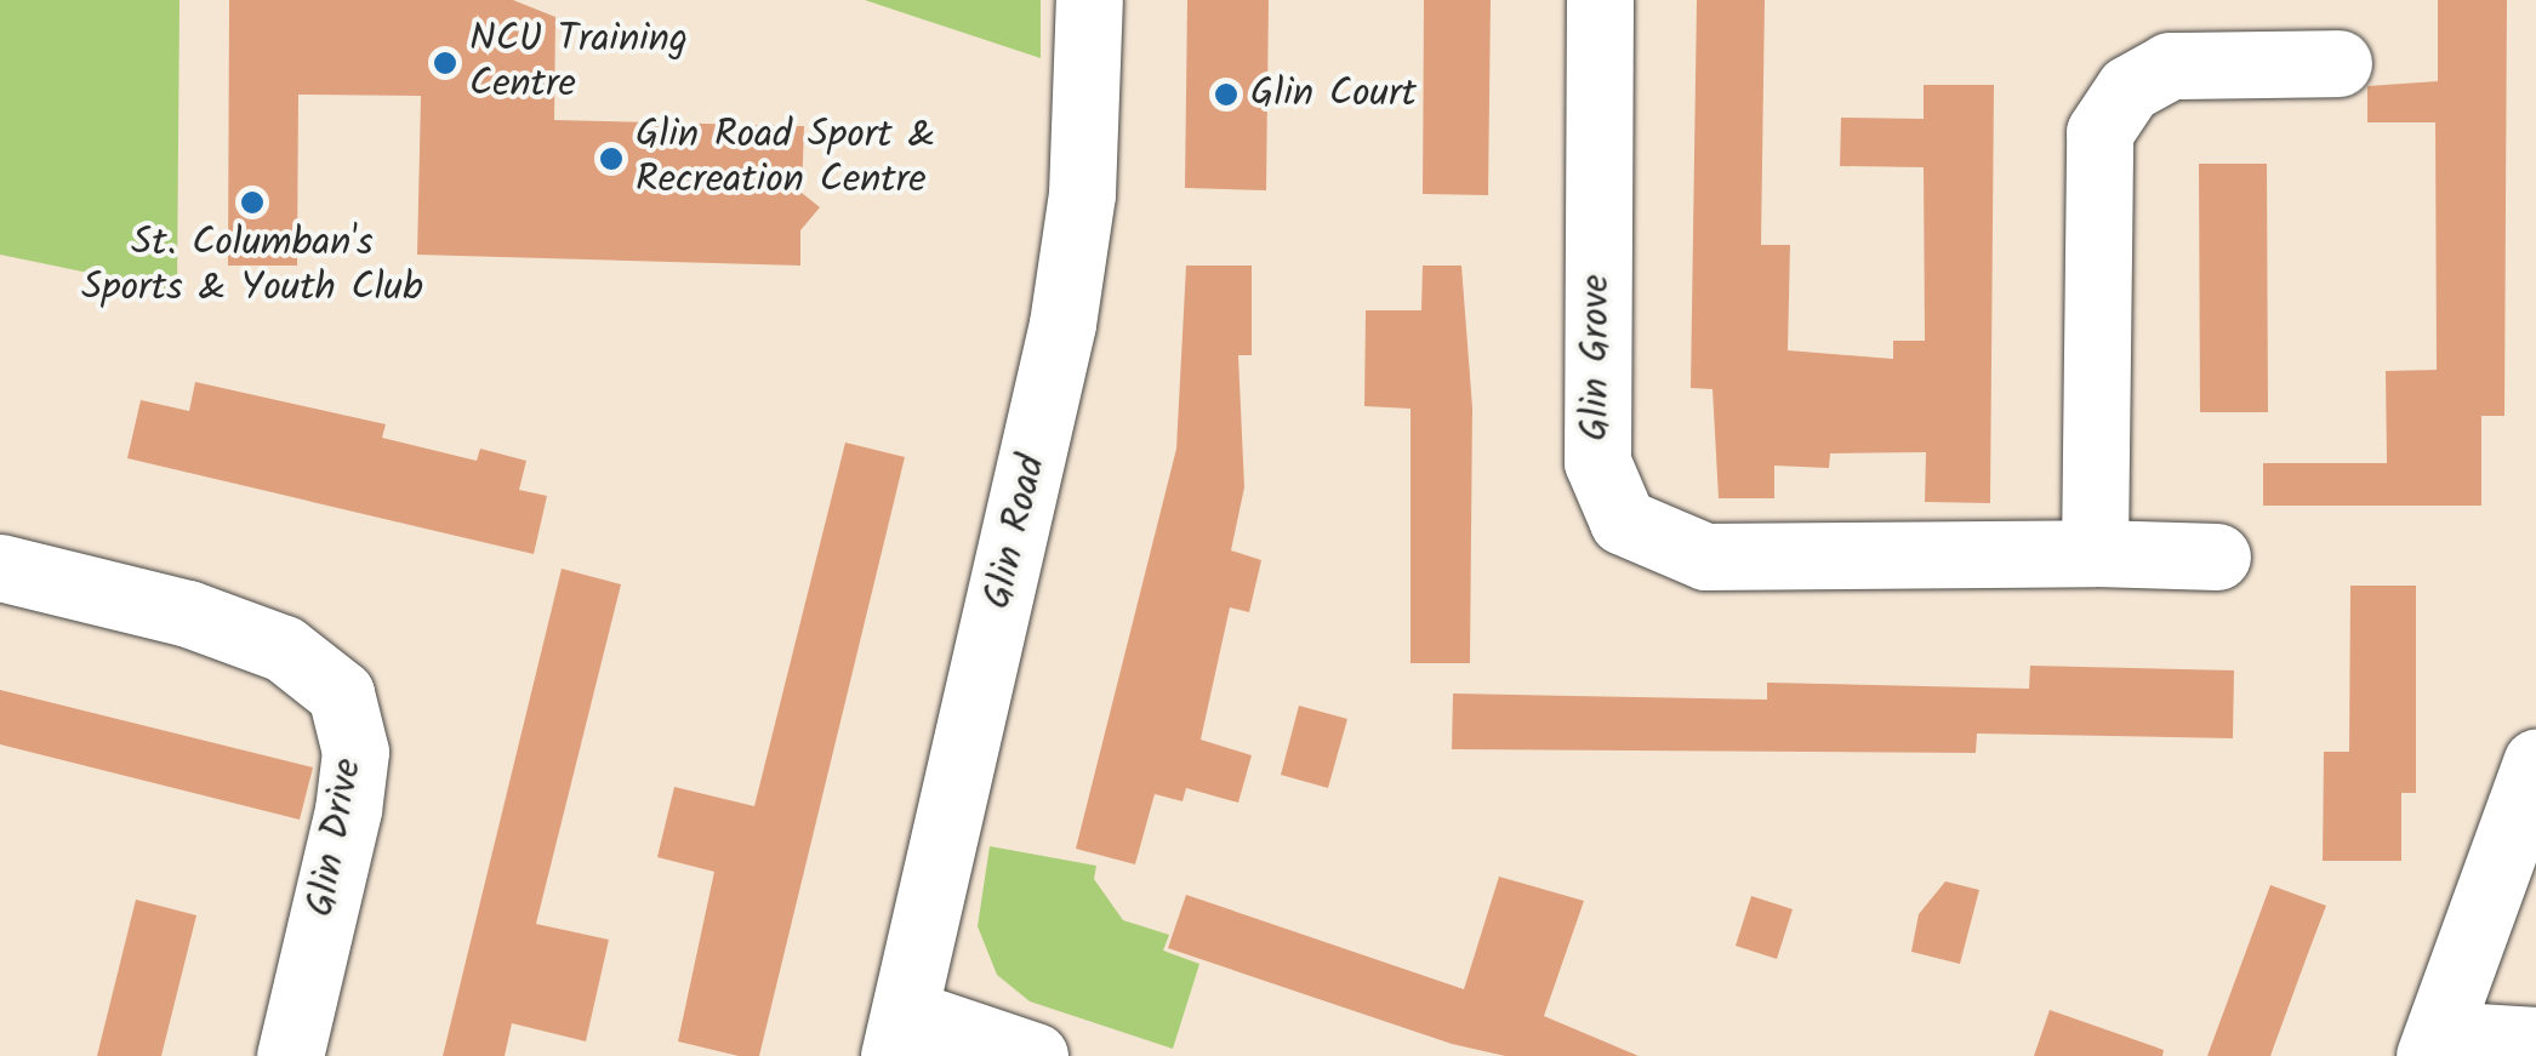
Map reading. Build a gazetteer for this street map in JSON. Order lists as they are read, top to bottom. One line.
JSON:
{"streets":{"street":["Glin Grove","Glin Road","Glin Drive"]},"places":["NCU Training Centre","Glin Court","Glin Road Sport & Recreation Centre","St. Columban's Sports & Youth Club"]}
